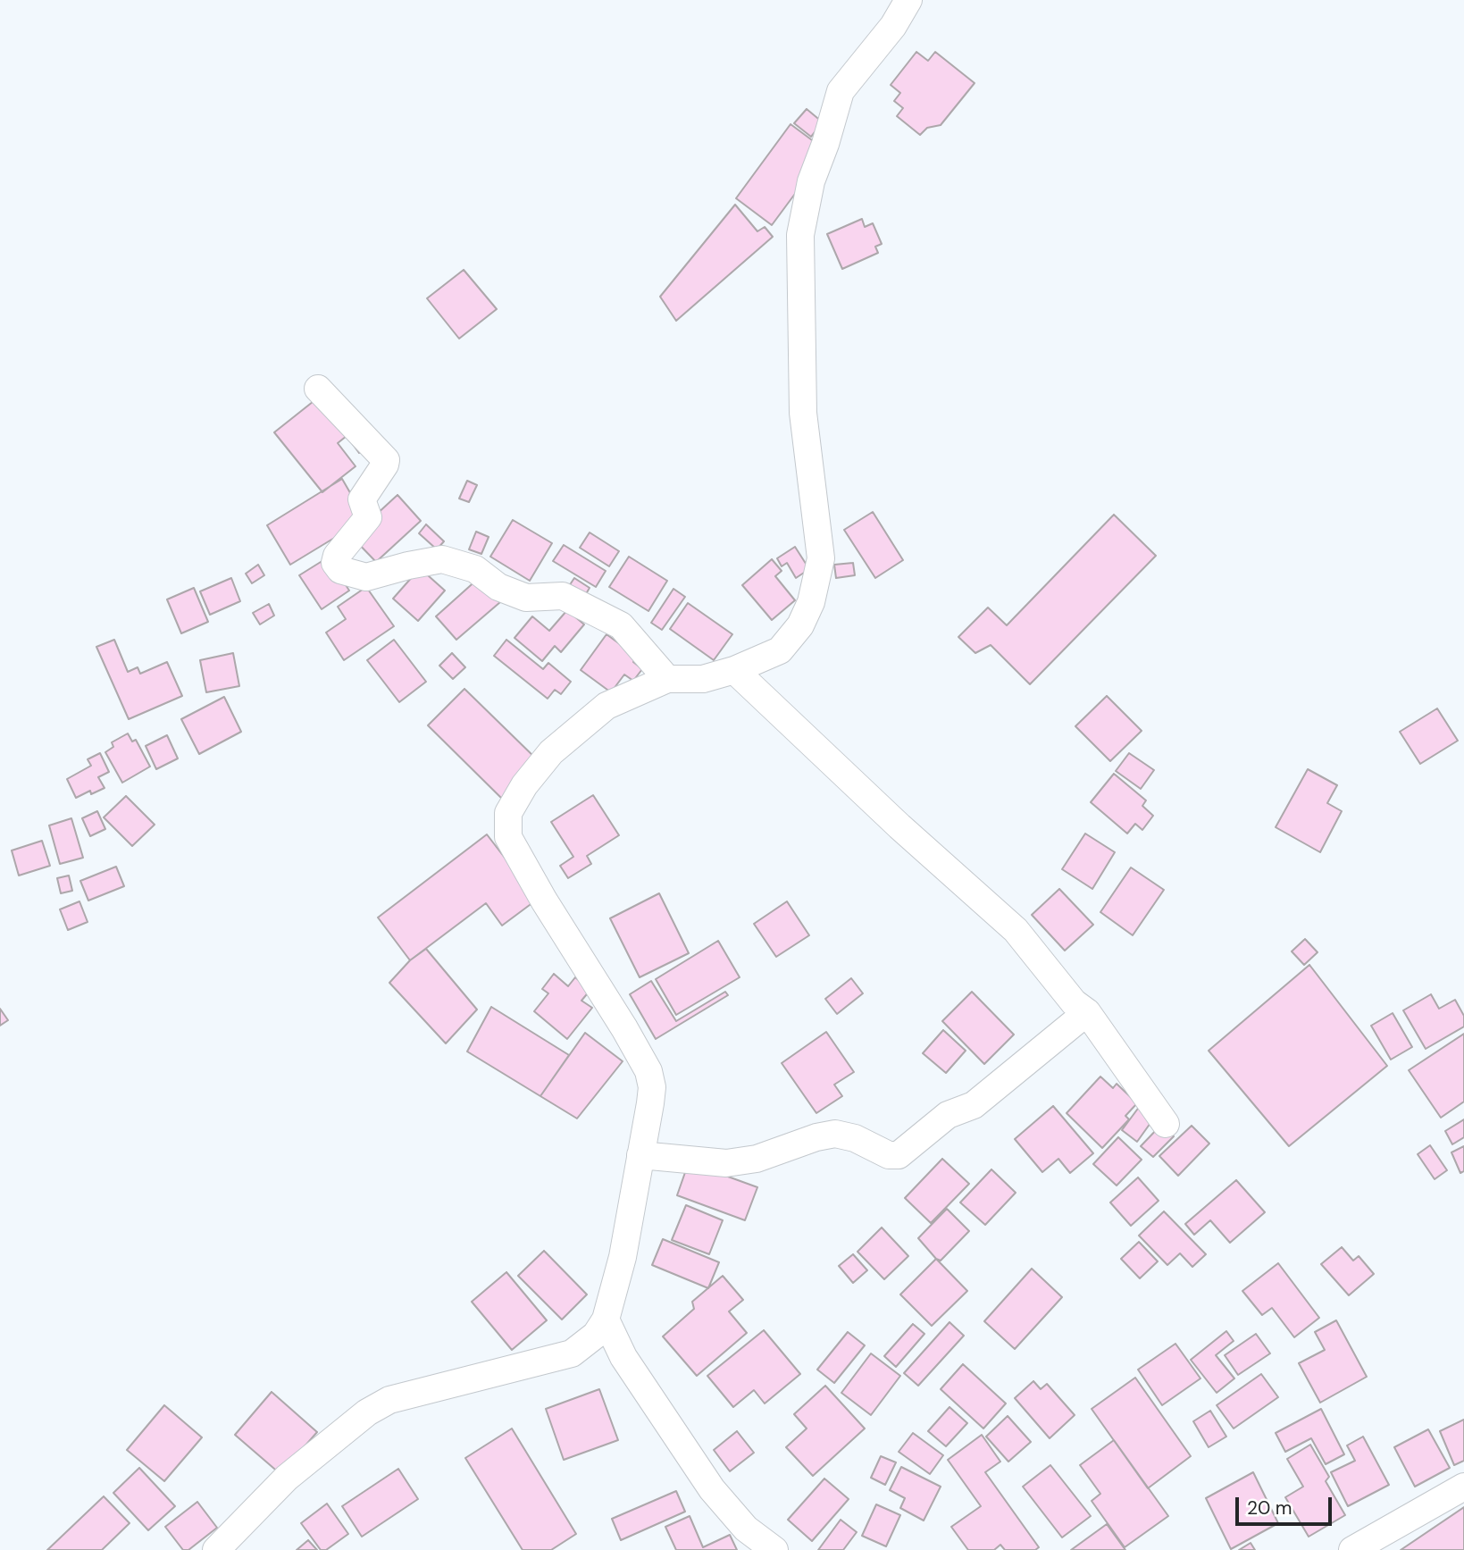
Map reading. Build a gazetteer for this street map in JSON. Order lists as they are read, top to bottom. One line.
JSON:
{"scale_bar":"20 m"}
